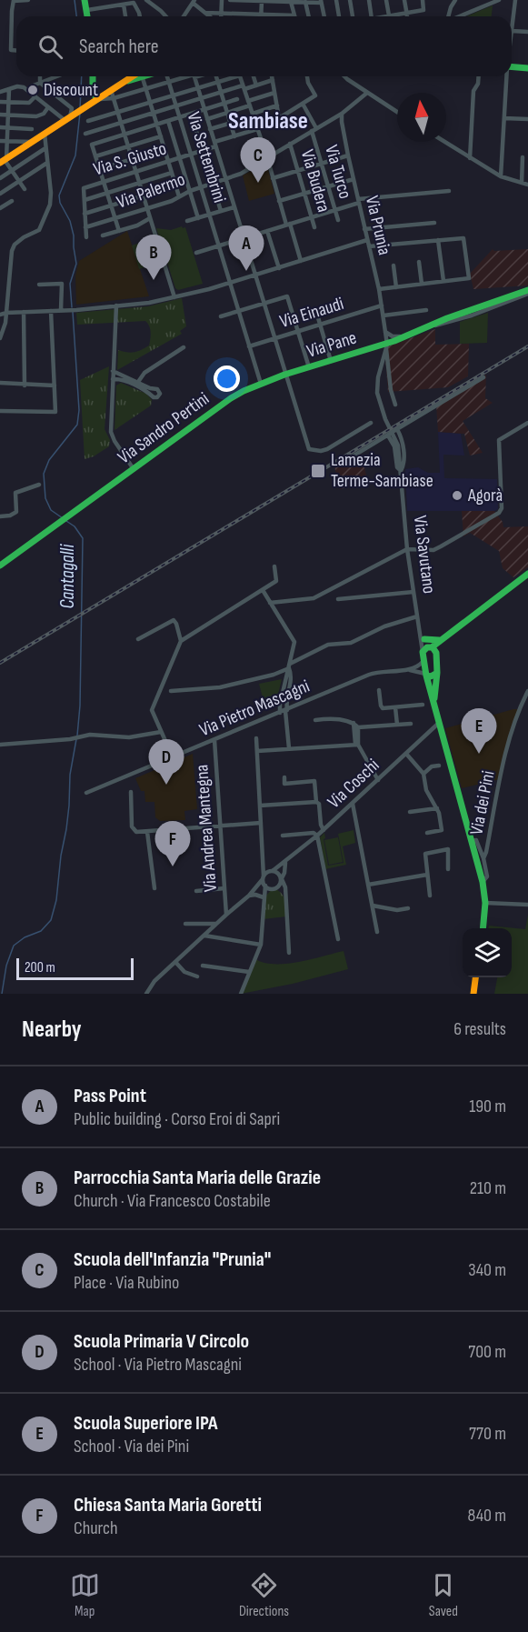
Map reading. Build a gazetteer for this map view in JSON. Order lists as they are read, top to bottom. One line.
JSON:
{"streets":{"street":["Via Settembrini","Via S. Giusto","Via Turco","Via Budera","Via Palermo","Via Prunia","Via Einaudi","Via Pane","Via Sandro Pertini","Via Savutano","Via Pietro Mascagni","Via Coschi","Via dei Pini","Via Andrea Mantegna"]},"crossings":[["Via Settembrini","Via S. Giusto"],["Via Settembrini","Via Palermo"],["Via Settembrini","Via Einaudi"],["Via Settembrini","Via Sandro Pertini"],["Via S. Giusto","Via Turco"],["Via Turco","Via Palermo"],["Via Budera","Via Palermo"],["Via Palermo","Via Prunia"],["Via Prunia","Via Einaudi"],["Via Prunia","Via Pane"],["Via Prunia","Via Savutano"],["Via Pane","Via Sandro Pertini"],["Via Pane","Via Savutano"],["Via Pietro Mascagni","Via Andrea Mantegna"]],"districts":["Sambiase"],"water":["Cantagalli"],"places":{"other":["Discount","Agorà"],"transit":["Lamezia Terme-Sambiase"]},"scale_bar":"200 m","north":"top","page":{"search":"Search here","pins":["C","A","B","E","D","F"],"scale":"200 m","heading":["Nearby","6 results"],"list":[{"mark":"A","name":"Pass Point","note":"Public building · Corso Eroi di Sapri","value":"190 m"},{"mark":"B","name":"Parrocchia Santa Maria delle Grazie","note":"Church · Via Francesco Costabile","value":"210 m"},{"mark":"C","name":"Scuola dell'Infanzia \"Prunia\"","note":"Place · Via Rubino","value":"340 m"},{"mark":"D","name":"Scuola Primaria V Circolo","note":"School · Via Pietro Mascagni","value":"700 m"},{"mark":"E","name":"Scuola Superiore IPA","note":"School · Via dei Pini","value":"770 m"},{"mark":"F","name":"Chiesa Santa Maria Goretti","note":"Church","value":"840 m"}],"nav":["Map","Directions","Saved"]}}
